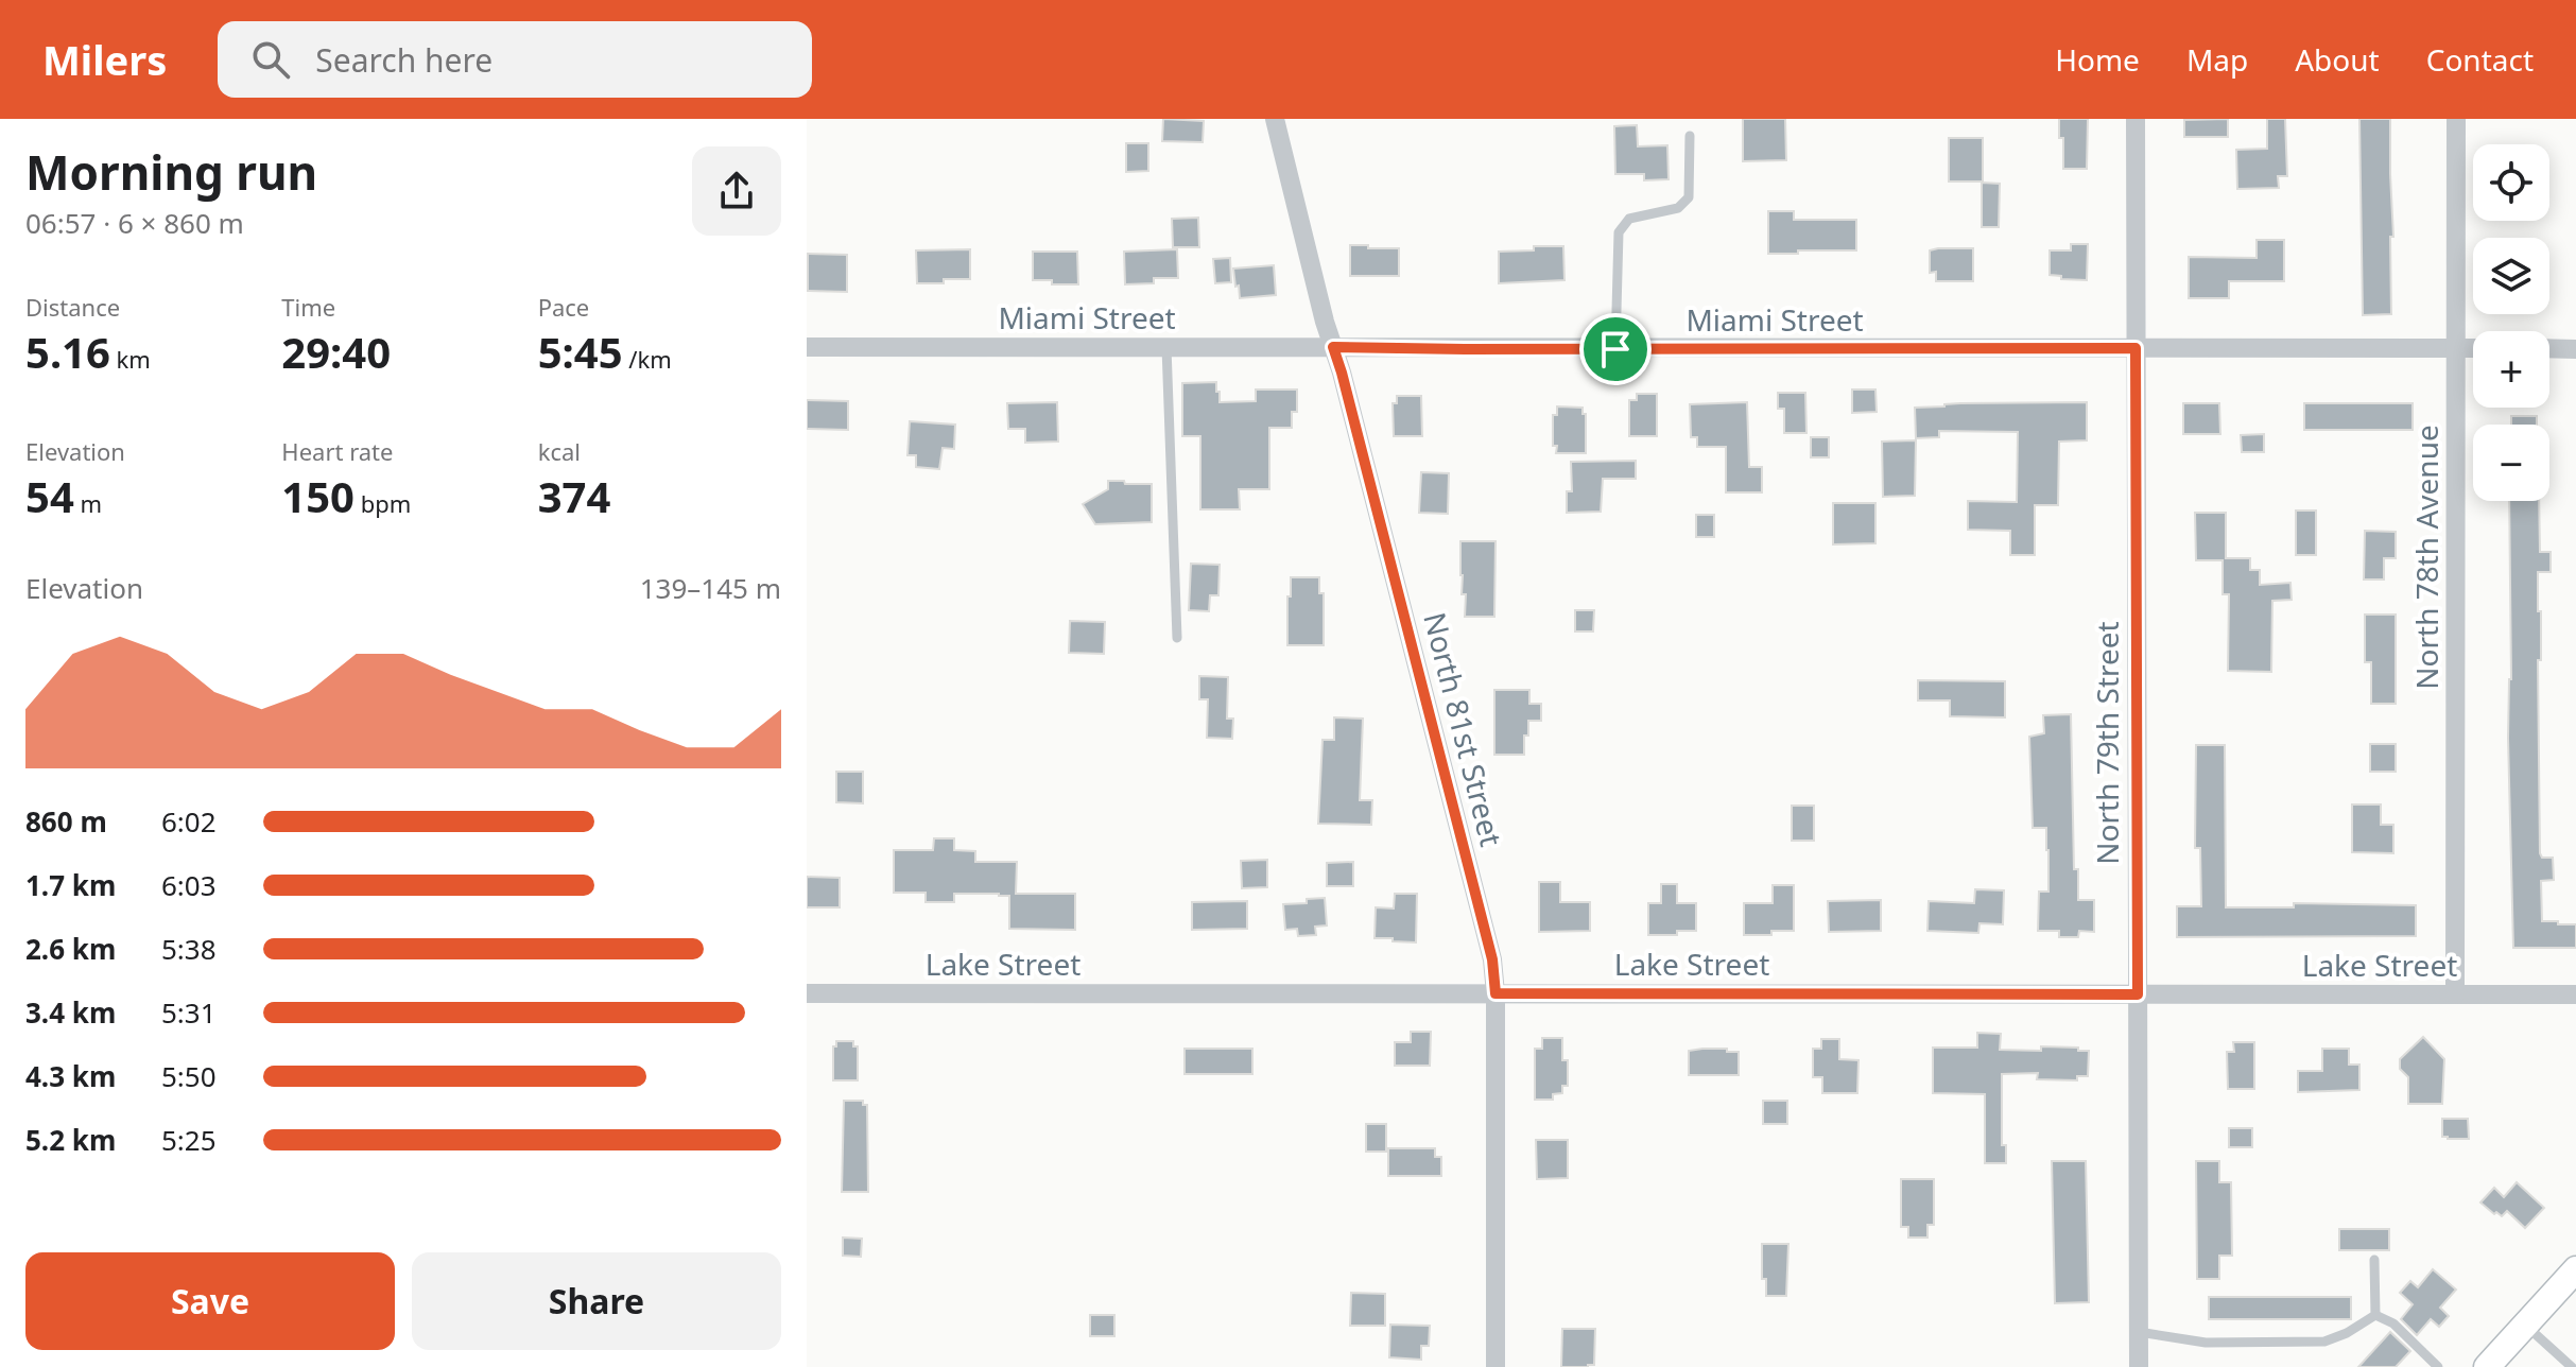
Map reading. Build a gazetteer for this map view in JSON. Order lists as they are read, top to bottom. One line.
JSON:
{"streets":{"street":["Miami Street","North 78th Avenue","North 81st Street","North 79th Street","Lake Street"]},"crossings":[["Miami Street","North 78th Avenue"],["Miami Street","North 81st Street"],["Miami Street","North 79th Street"],["North 78th Avenue","Lake Street"],["North 81st Street","Lake Street"],["North 79th Street","Lake Street"]],"page":{"header":"Milers","search":"Search here","nav":["Home","Map","About","Contact"],"heading":["Morning run","06:57 · 6 × 860 m"],"map_buttons":["+","−"],"stats":[["Distance","5.16 km"],["Time","29:40"],["Pace","5:45 /km"],["Elevation","54 m"],["Heart rate","150 bpm"],["kcal","374"]],"chart":["Elevation","139–145 m"],"list":[{"name":"860 m","note":"6:02"},{"name":"1.7 km","note":"6:03"},{"name":"2.6 km","note":"5:38"},{"name":"3.4 km","note":"5:31"},{"name":"4.3 km","note":"5:50"},{"name":"5.2 km","note":"5:25"}],"buttons":["Save","Share"]}}
